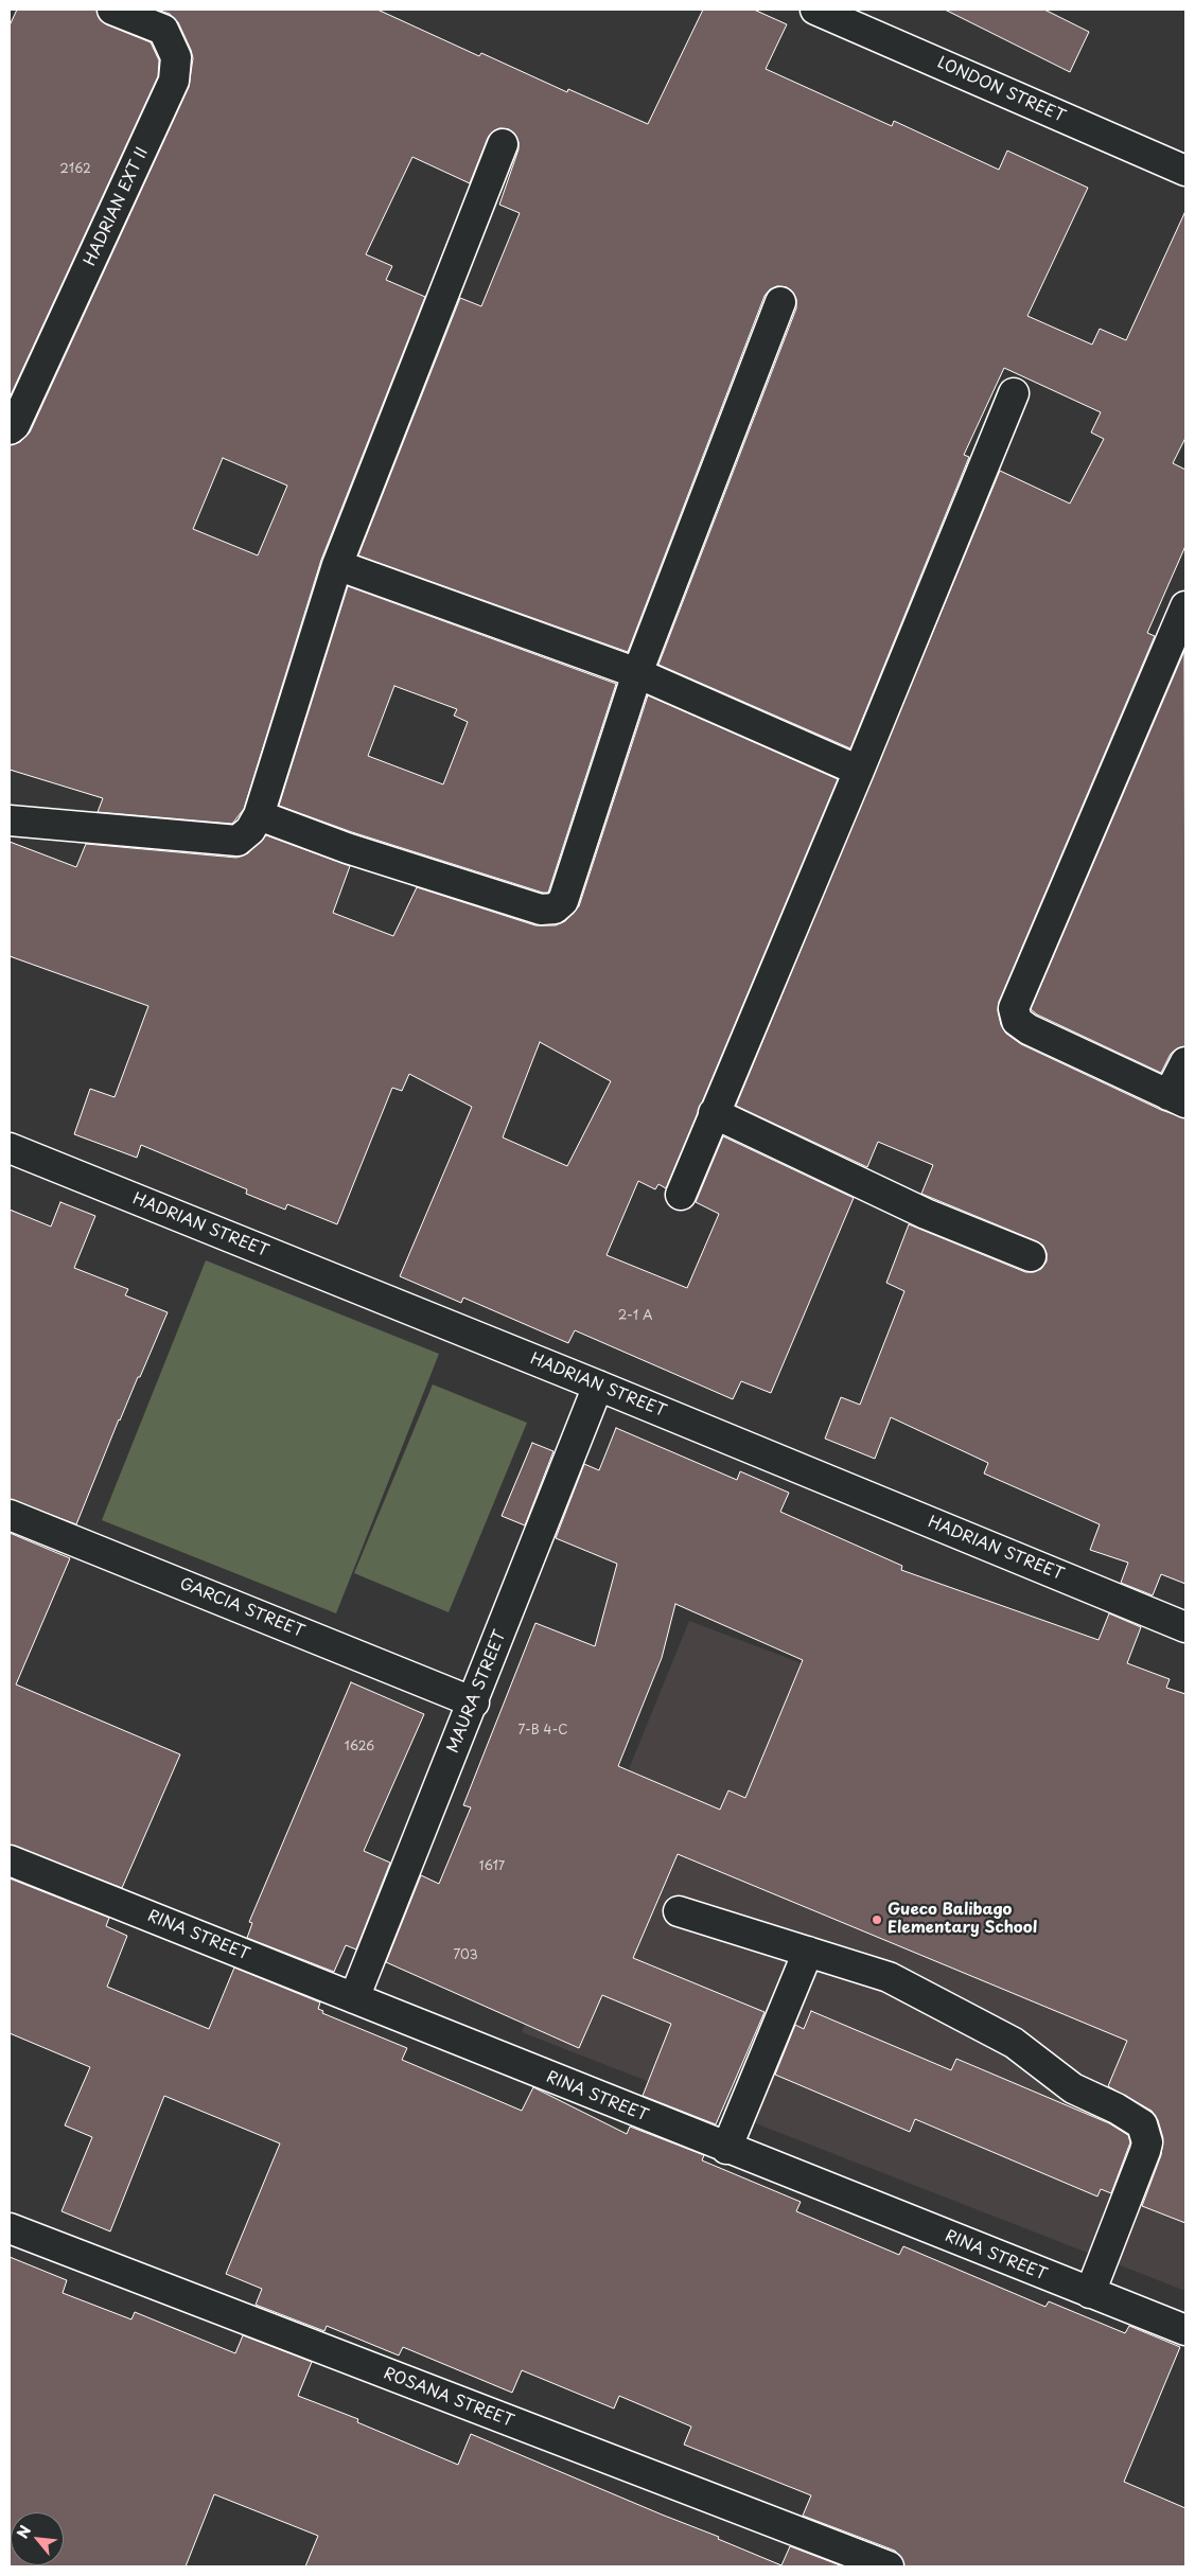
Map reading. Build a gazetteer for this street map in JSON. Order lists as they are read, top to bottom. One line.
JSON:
{"streets":{"street":["LONDON STREET","HADRIAN EXT II","HADRIAN STREET","GARCIA STREET","MAURA STREET","RINA STREET","ROSANA STREET"]},"crossings":[["HADRIAN STREET","MAURA STREET"],["GARCIA STREET","MAURA STREET"],["MAURA STREET","RINA STREET"]],"places":["Gueco Balibago Elementary School"],"house_numbers":["2162","2-1 A","7-B 4-C","1626","1617","703"],"north":"top left"}
